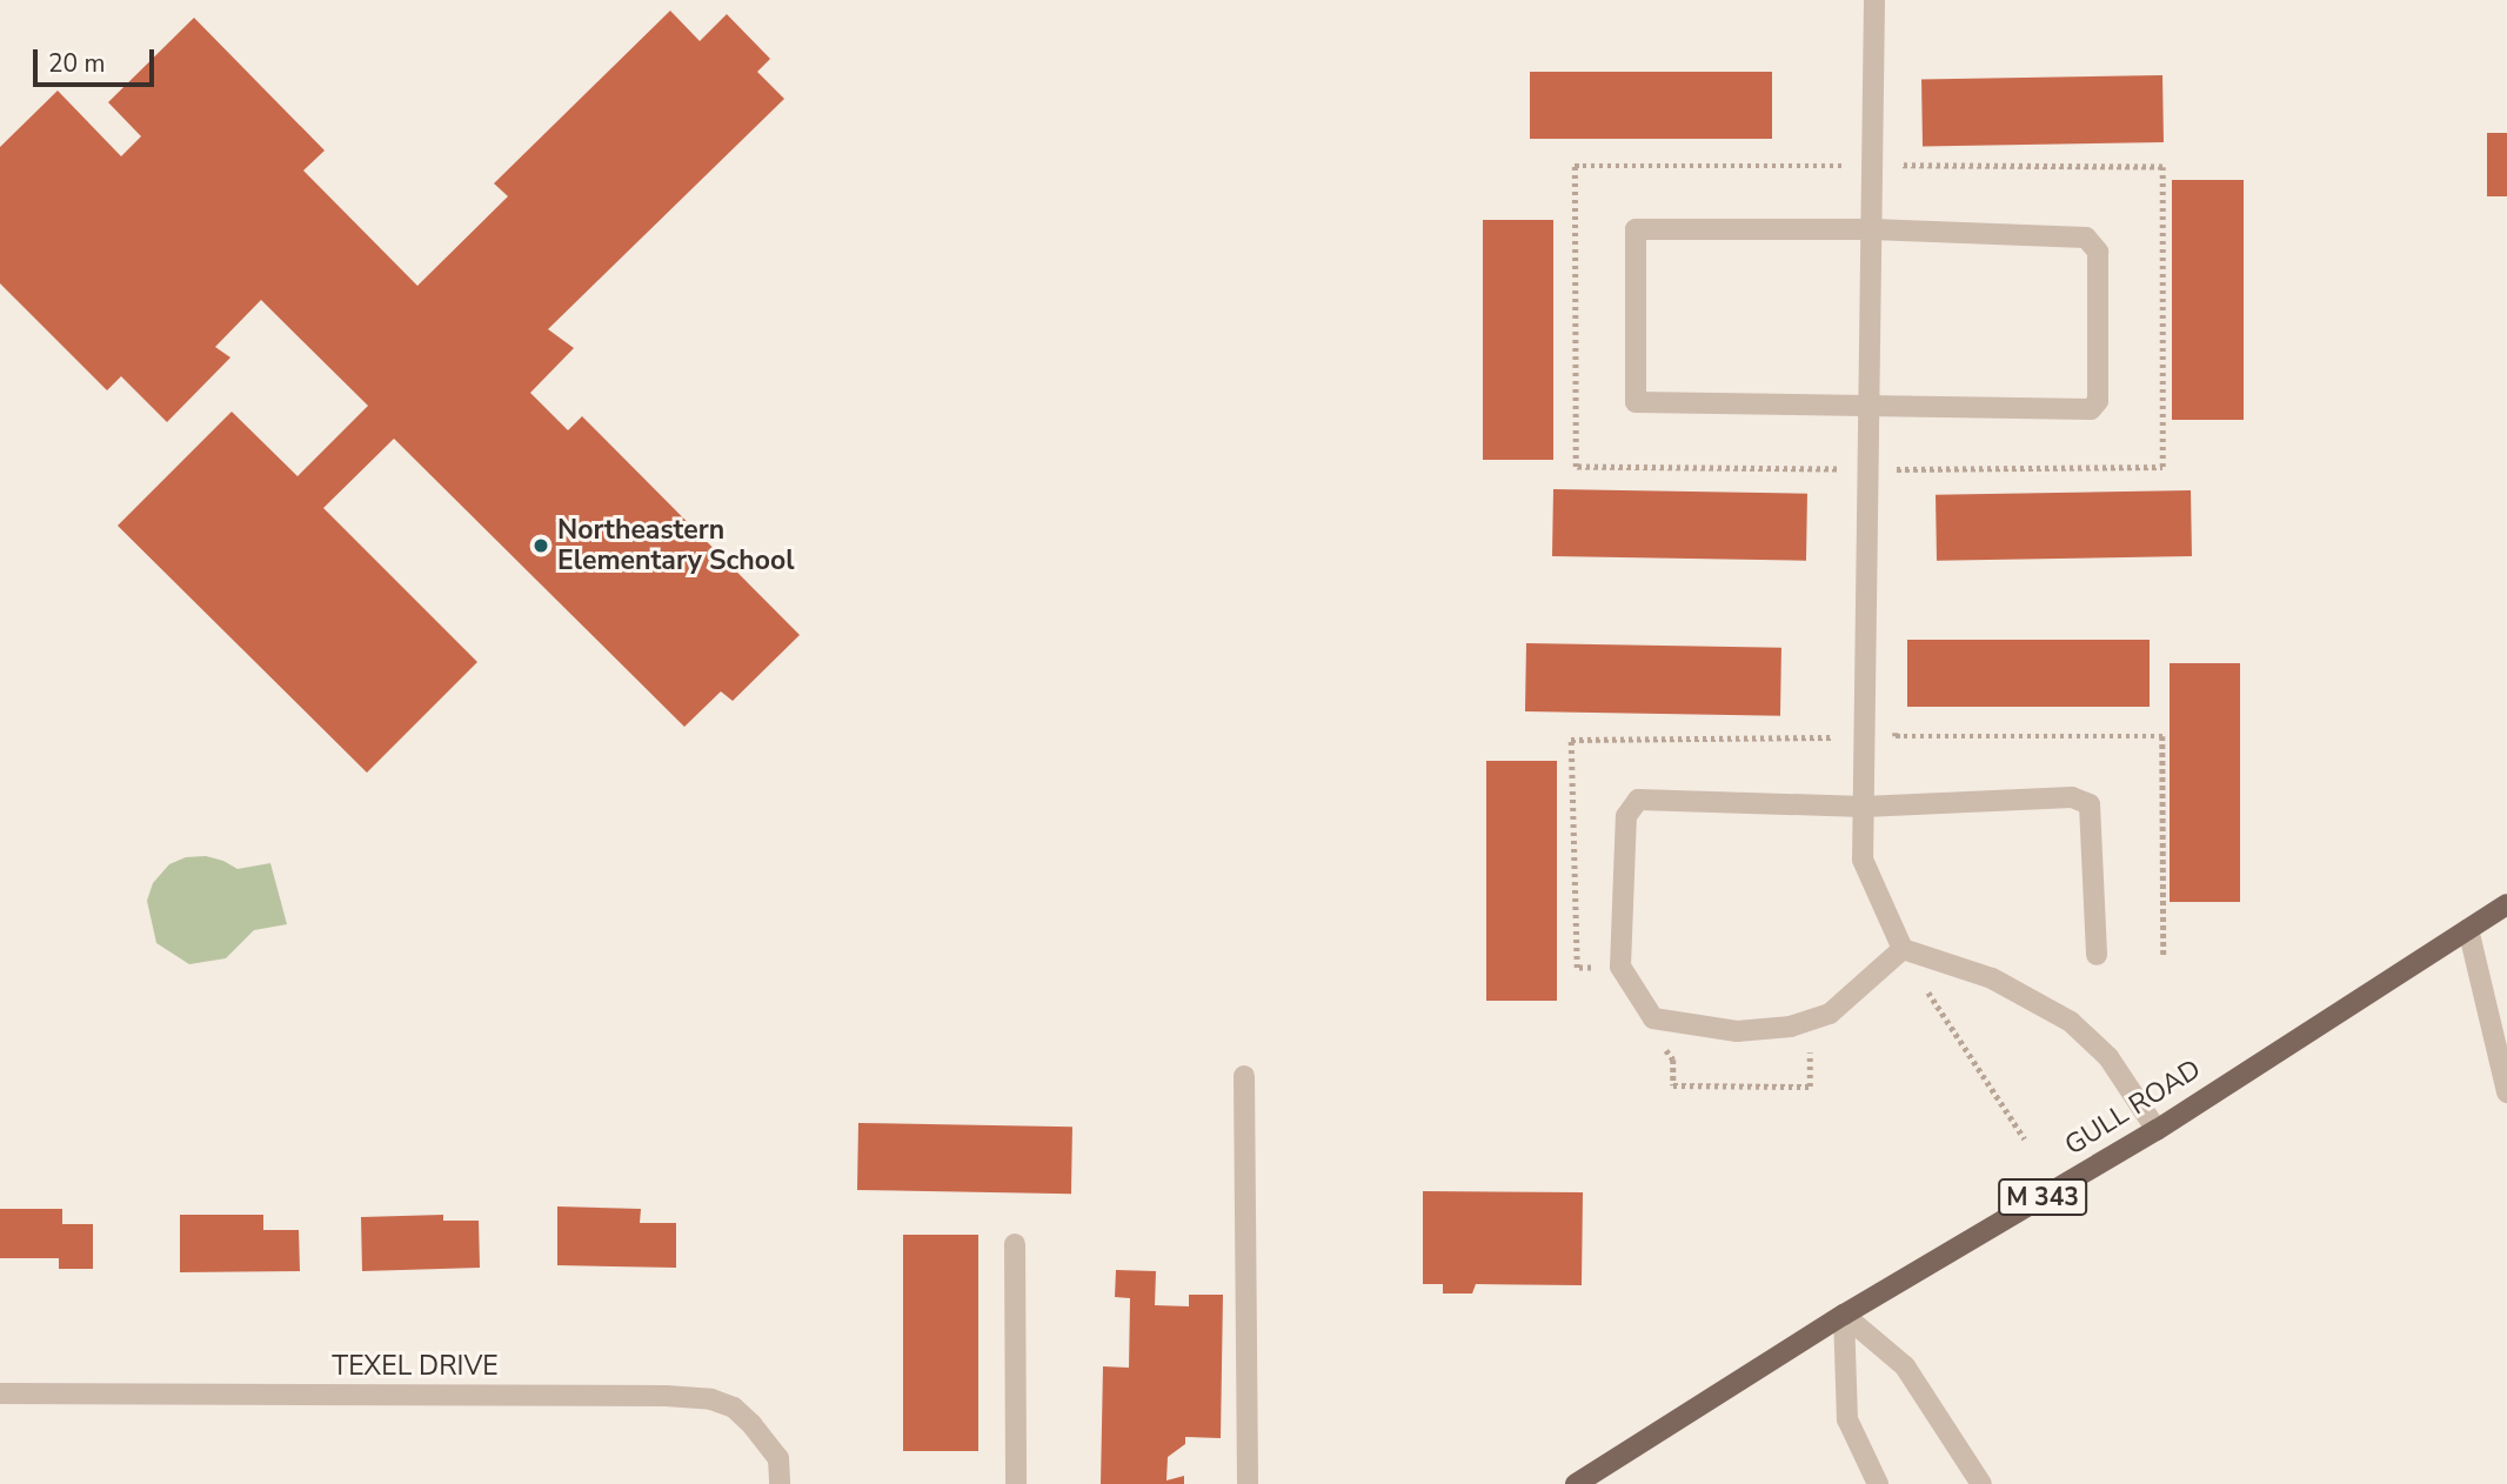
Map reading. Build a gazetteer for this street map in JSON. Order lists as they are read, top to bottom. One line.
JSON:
{"streets":{"main road":["GULL ROAD","M 343"],"street":["TEXEL DRIVE"]},"places":["Northeastern Elementary School"],"scale_bar":"20 m"}
